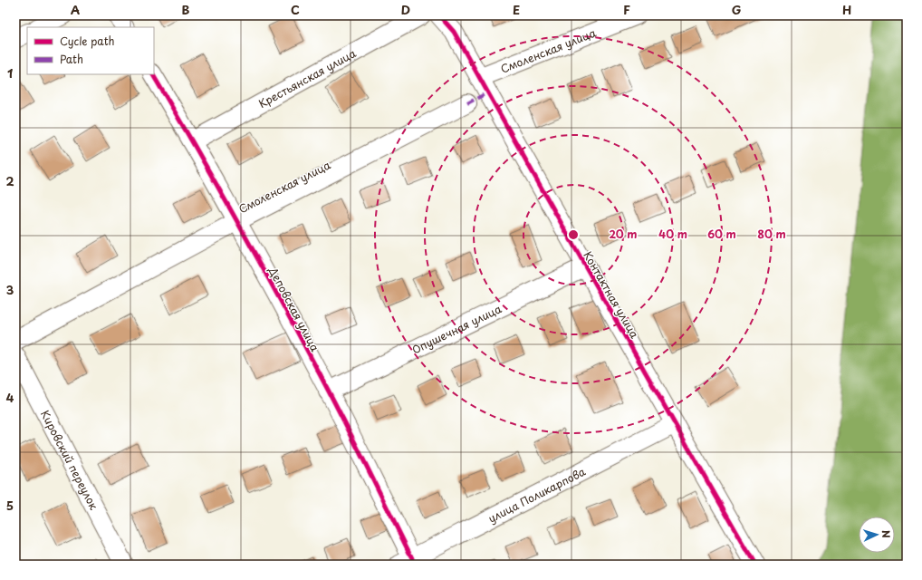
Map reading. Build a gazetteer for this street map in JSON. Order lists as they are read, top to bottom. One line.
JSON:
{"streets":{"street":["Смоленская улица","Крестьянская улица","Контактная улица","Деповская улица","Опушечная улица","Кировский переулок","улица Поликарпова"]},"crossings":[["Смоленская улица","Контактная улица"],["Смоленская улица","Деповская улица"],["Крестьянская улица","Деповская улица"],["Контактная улица","Опушечная улица"],["Контактная улица","улица Поликарпова"],["Деповская улица","Опушечная улица"],["Деповская улица","улица Поликарпова"]],"legend":["Cycle path","Path"],"north":"right","grid":{"columns":["A","B","C","D","E","F","G","H"],"rows":["1","2","3","4","5"]},"rings":["20 m","40 m","60 m","80 m"]}
